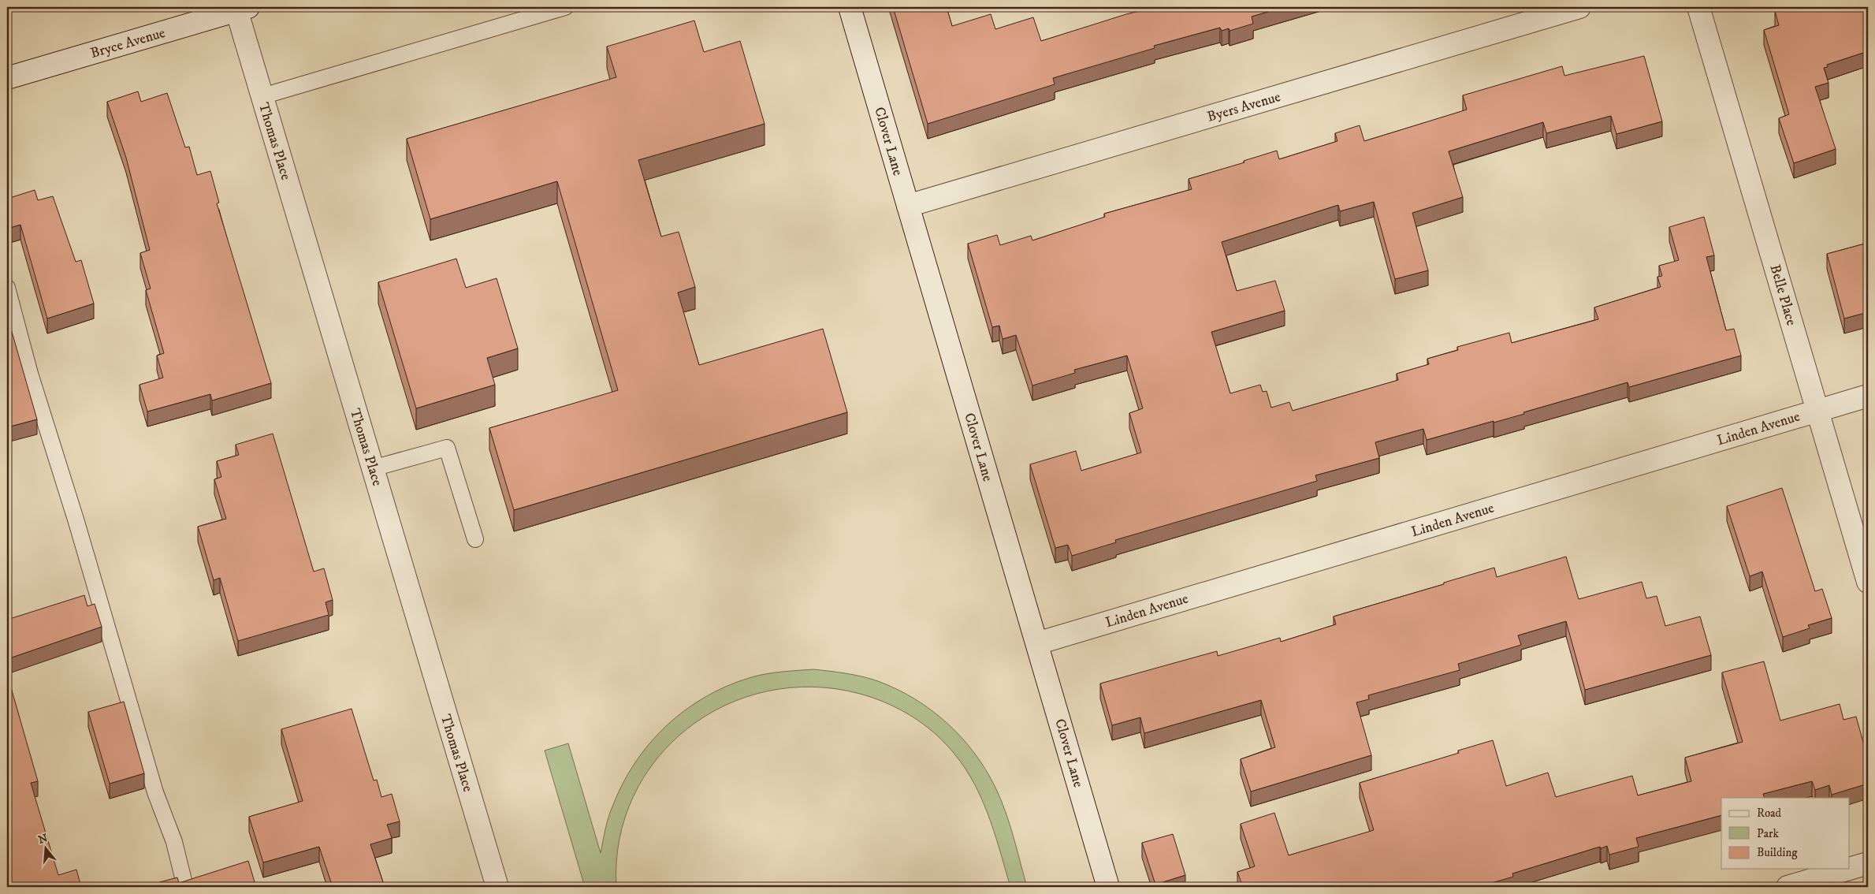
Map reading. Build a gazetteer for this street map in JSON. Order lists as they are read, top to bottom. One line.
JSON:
{"streets":{"street":["Bryce Avenue","Byers Avenue","Thomas Place","Clover Lane","Belle Place","Linden Avenue"]},"crossings":[["Bryce Avenue","Thomas Place"],["Byers Avenue","Clover Lane"],["Clover Lane","Linden Avenue"],["Belle Place","Linden Avenue"]],"legend":["Road","Park","Building"],"north":"top"}
